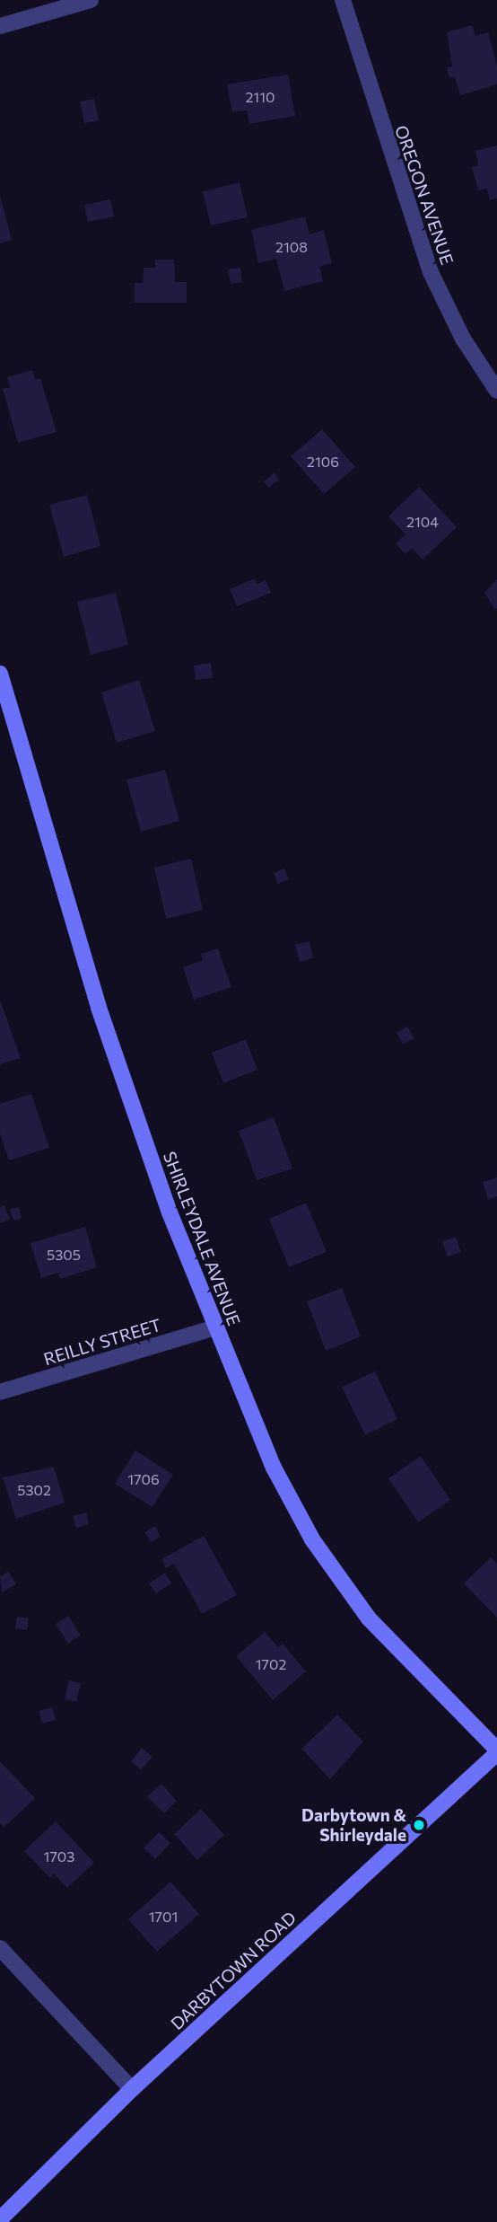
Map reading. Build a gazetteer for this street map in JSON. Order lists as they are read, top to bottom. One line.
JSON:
{"streets":{"street":["OREGON AVENUE","SHIRLEYDALE AVENUE","REILLY STREET","DARBYTOWN ROAD"]},"crossings":[["SHIRLEYDALE AVENUE","REILLY STREET"],["SHIRLEYDALE AVENUE","DARBYTOWN ROAD"]],"places":["Darbytown & Shirleydale"],"house_numbers":["2110","2108","2106","2104","5305","1706","5302","1702","1703","1701"]}
